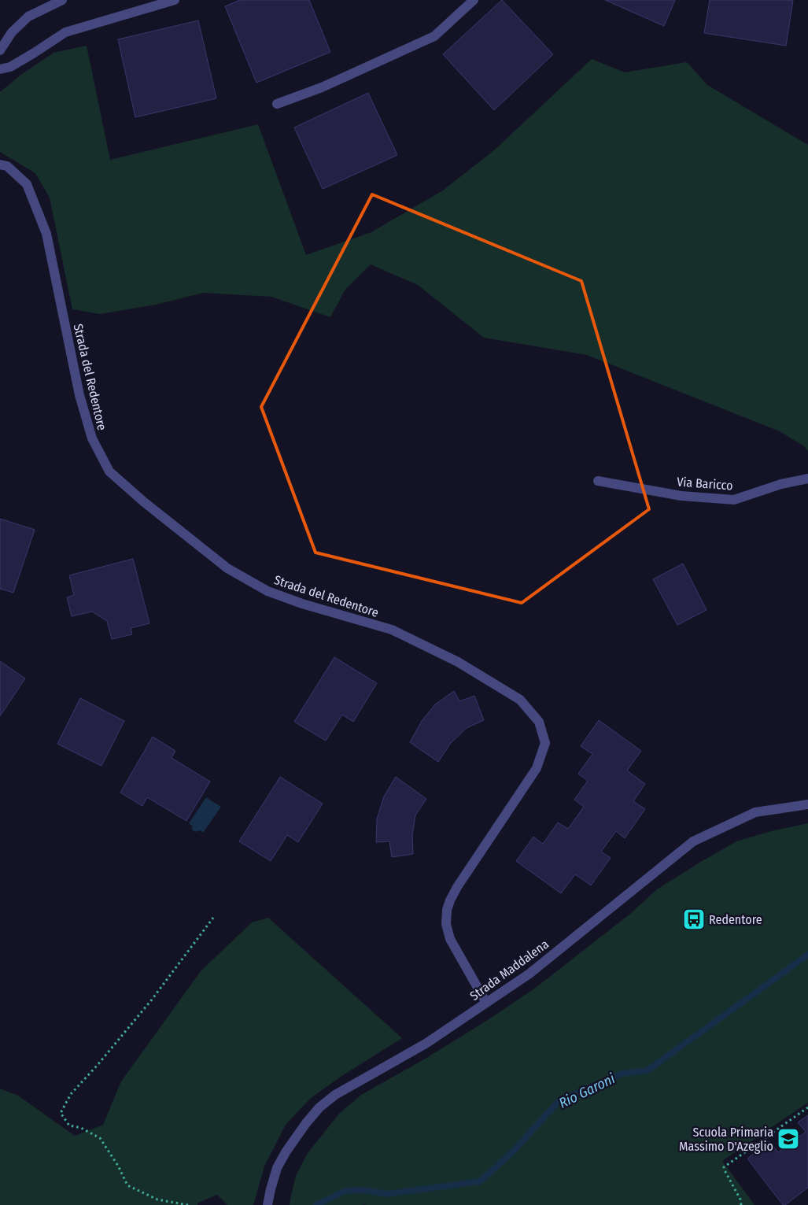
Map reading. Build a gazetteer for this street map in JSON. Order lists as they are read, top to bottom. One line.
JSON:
{"streets":{"street":["Strada del Redentore","Via Baricco","Strada Maddalena"]},"crossings":[["Strada del Redentore","Strada Maddalena"]],"water":["Rio Garoni"],"places":{"bus stop":["Redentore"],"school or university":["Scuola Primaria Massimo D'Azeglio"]}}
